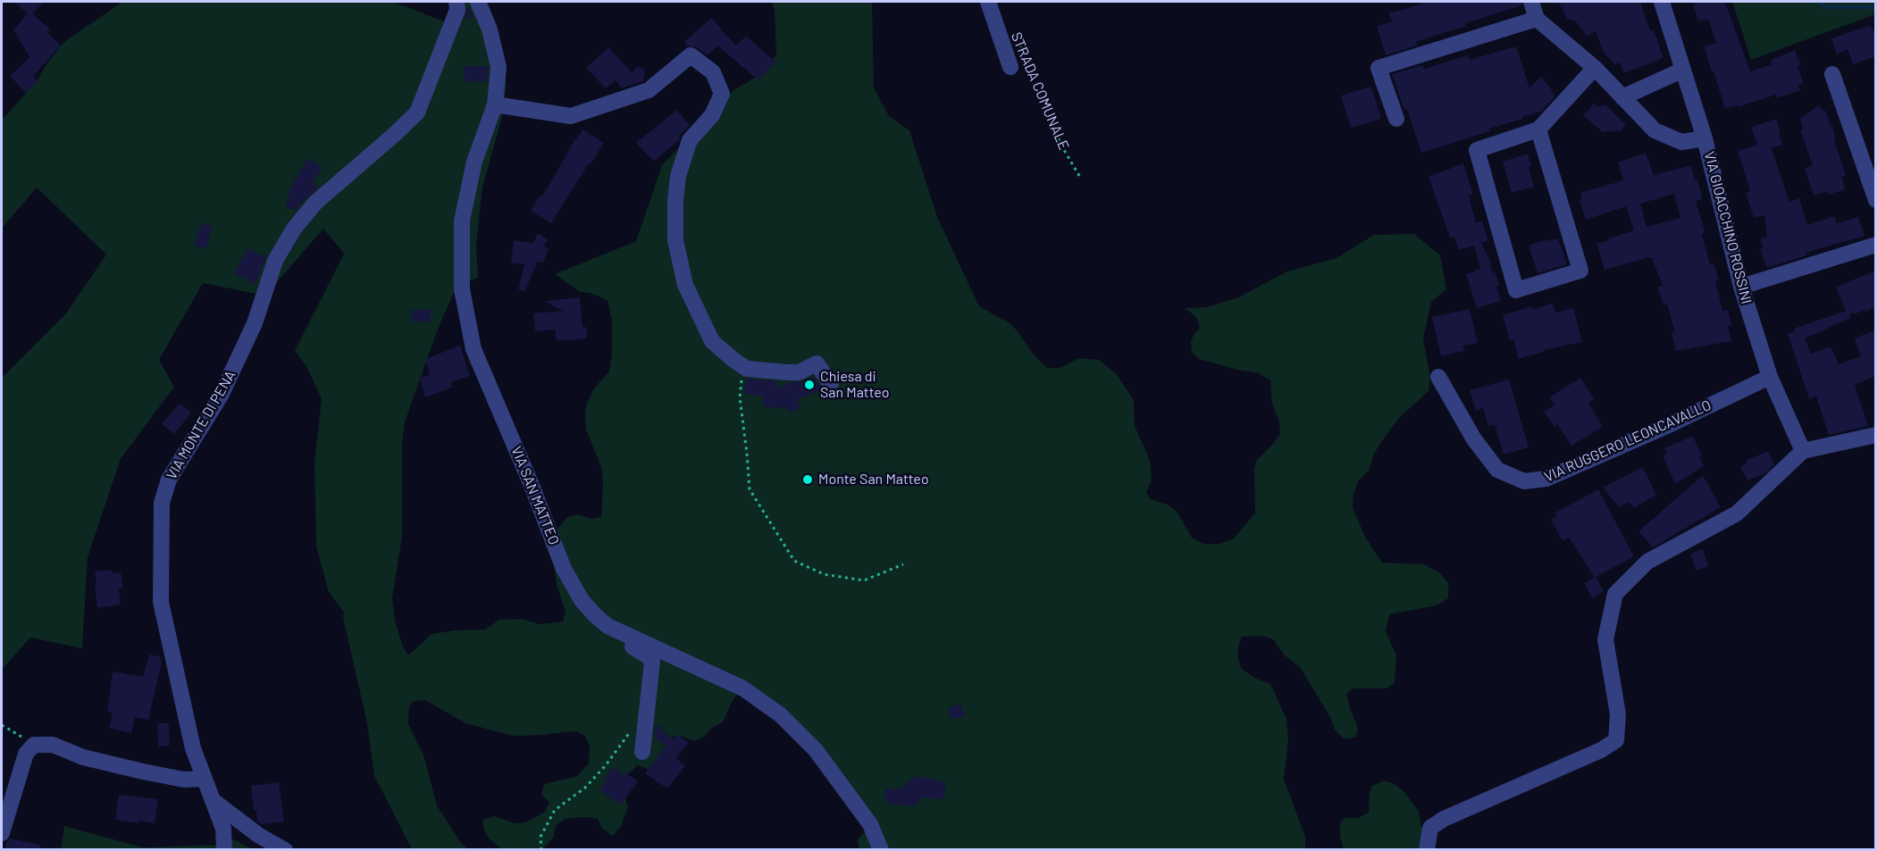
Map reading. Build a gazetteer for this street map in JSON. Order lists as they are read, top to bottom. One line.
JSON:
{"streets":{"street":["VIA GIOACCHINO ROSSINI","VIA MONTE DI PENA","VIA RUGGERO LEONCAVALLO","VIA SAN MATTEO"],"path":["STRADA COMUNALE"]},"crossings":[["VIA GIOACCHINO ROSSINI","VIA RUGGERO LEONCAVALLO"]],"places":["Chiesa di San Matteo","Monte San Matteo"]}
